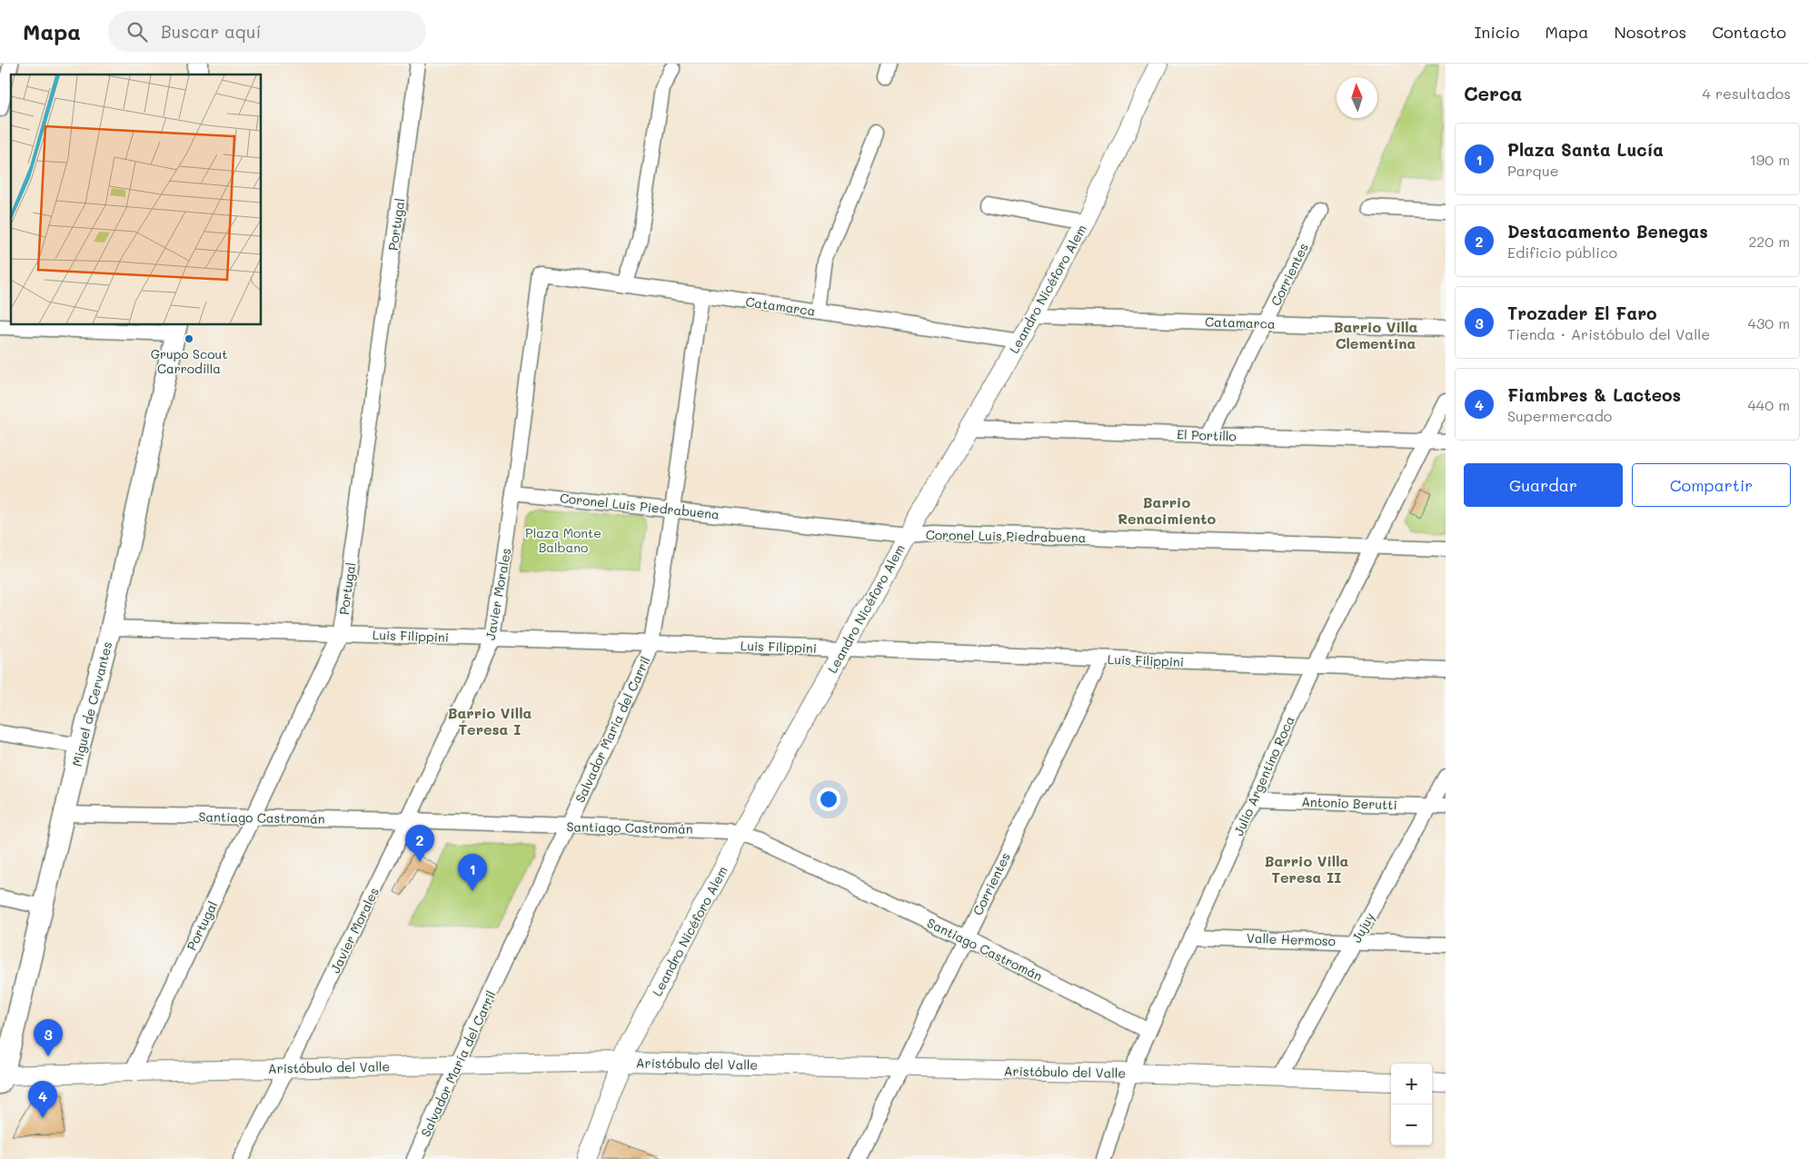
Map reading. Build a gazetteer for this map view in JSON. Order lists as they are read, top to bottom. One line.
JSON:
{"streets":{"main road":["Miguel de Cervantes"],"street":["Portugal","Corrientes","Leandro Nicéforo Alem","Catamarca","El Portillo","Coronel Luis Piedrabuena","Javier Morales","Luis Filippini","Salvador María del Carril","Julio Argentino Roca","Antonio Berutti","Santiago Castromán","Jujuy","Valle Hermoso","Aristóbulo del Valle"]},"crossings":[["Portugal","Luis Filippini"],["Portugal","Santiago Castromán"],["Portugal","Aristóbulo del Valle"],["Corrientes","Catamarca"],["Corrientes","El Portillo"],["Corrientes","Luis Filippini"],["Corrientes","Santiago Castromán"],["Corrientes","Aristóbulo del Valle"],["Leandro Nicéforo Alem","Catamarca"],["Leandro Nicéforo Alem","El Portillo"],["Leandro Nicéforo Alem","Coronel Luis Piedrabuena"],["Leandro Nicéforo Alem","Luis Filippini"],["Leandro Nicéforo Alem","Santiago Castromán"],["Leandro Nicéforo Alem","Aristóbulo del Valle"],["Catamarca","Javier Morales"],["Catamarca","Salvador María del Carril"],["El Portillo","Julio Argentino Roca"],["Coronel Luis Piedrabuena","Javier Morales"],["Coronel Luis Piedrabuena","Salvador María del Carril"],["Coronel Luis Piedrabuena","Julio Argentino Roca"],["Javier Morales","Luis Filippini"],["Javier Morales","Santiago Castromán"],["Javier Morales","Aristóbulo del Valle"],["Luis Filippini","Miguel de Cervantes"],["Luis Filippini","Salvador María del Carril"],["Luis Filippini","Julio Argentino Roca"],["Miguel de Cervantes","Santiago Castromán"],["Miguel de Cervantes","Aristóbulo del Valle"],["Salvador María del Carril","Santiago Castromán"],["Salvador María del Carril","Aristóbulo del Valle"],["Julio Argentino Roca","Antonio Berutti"],["Julio Argentino Roca","Santiago Castromán"],["Julio Argentino Roca","Valle Hermoso"],["Julio Argentino Roca","Aristóbulo del Valle"],["Antonio Berutti","Jujuy"],["Jujuy","Valle Hermoso"],["Jujuy","Aristóbulo del Valle"]],"districts":["Barrio Villa Clementina","Barrio Renacimiento","Barrio Villa Teresa I","Barrio Villa Teresa II"],"parks":["Plaza Monte Balbano"],"places":["Grupo Scout Carrodilla"],"north":"top","page":{"header":"Mapa","search":"Buscar aquí","nav":["Inicio","Mapa","Nosotros","Contacto"],"heading":["Cerca","4 resultados"],"list":[{"mark":"1","name":"Plaza Santa Lucía","note":"Parque","value":"190 m"},{"mark":"2","name":"Destacamento Benegas","note":"Edificio público","value":"220 m"},{"mark":"3","name":"Trozader El Faro","note":"Tienda · Aristóbulo del Valle","value":"430 m"},{"mark":"4","name":"Fiambres & Lacteos","note":"Supermercado","value":"440 m"}],"buttons":["Guardar","Compartir"],"pins":["2","1","3","4"],"map_buttons":["+","−"]}}
